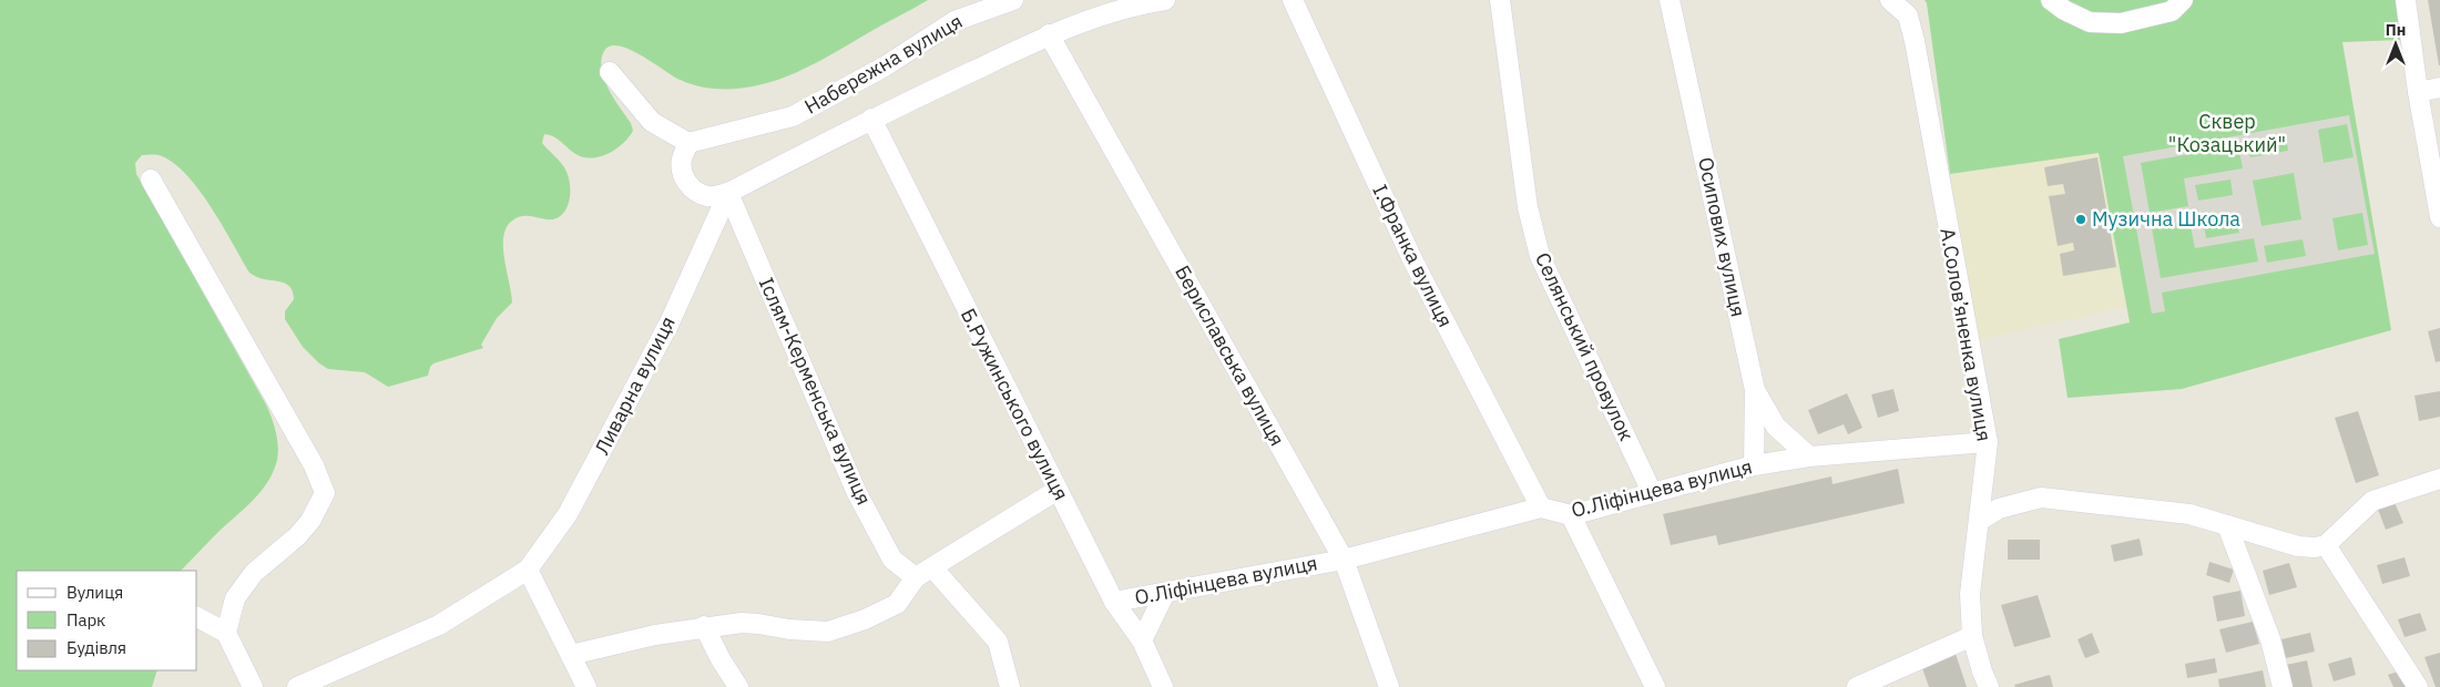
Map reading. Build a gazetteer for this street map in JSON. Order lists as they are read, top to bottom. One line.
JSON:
{"streets":{"street":["Набережна вулиця","Осипових вулиця","І.Франка вулиця","А.Солов’яненка вулиця","Селянський провулок","Бериславська вулиця","Ливарна вулиця","Іслям-Керменська вулиця","Б.Ружинського вулиця","О.Ліфінцева вулиця"]},"crossings":[["Осипових вулиця","О.Ліфінцева вулиця"],["І.Франка вулиця","О.Ліфінцева вулиця"],["А.Солов’яненка вулиця","О.Ліфінцева вулиця"],["Селянський провулок","О.Ліфінцева вулиця"],["Бериславська вулиця","О.Ліфінцева вулиця"],["Ливарна вулиця","Іслям-Керменська вулиця"],["Б.Ружинського вулиця","О.Ліфінцева вулиця"]],"parks":["Сквер \"Козацький\""],"places":["Музична Школа"],"legend":["Вулиця","Парк","Будівля"],"north":"top"}
